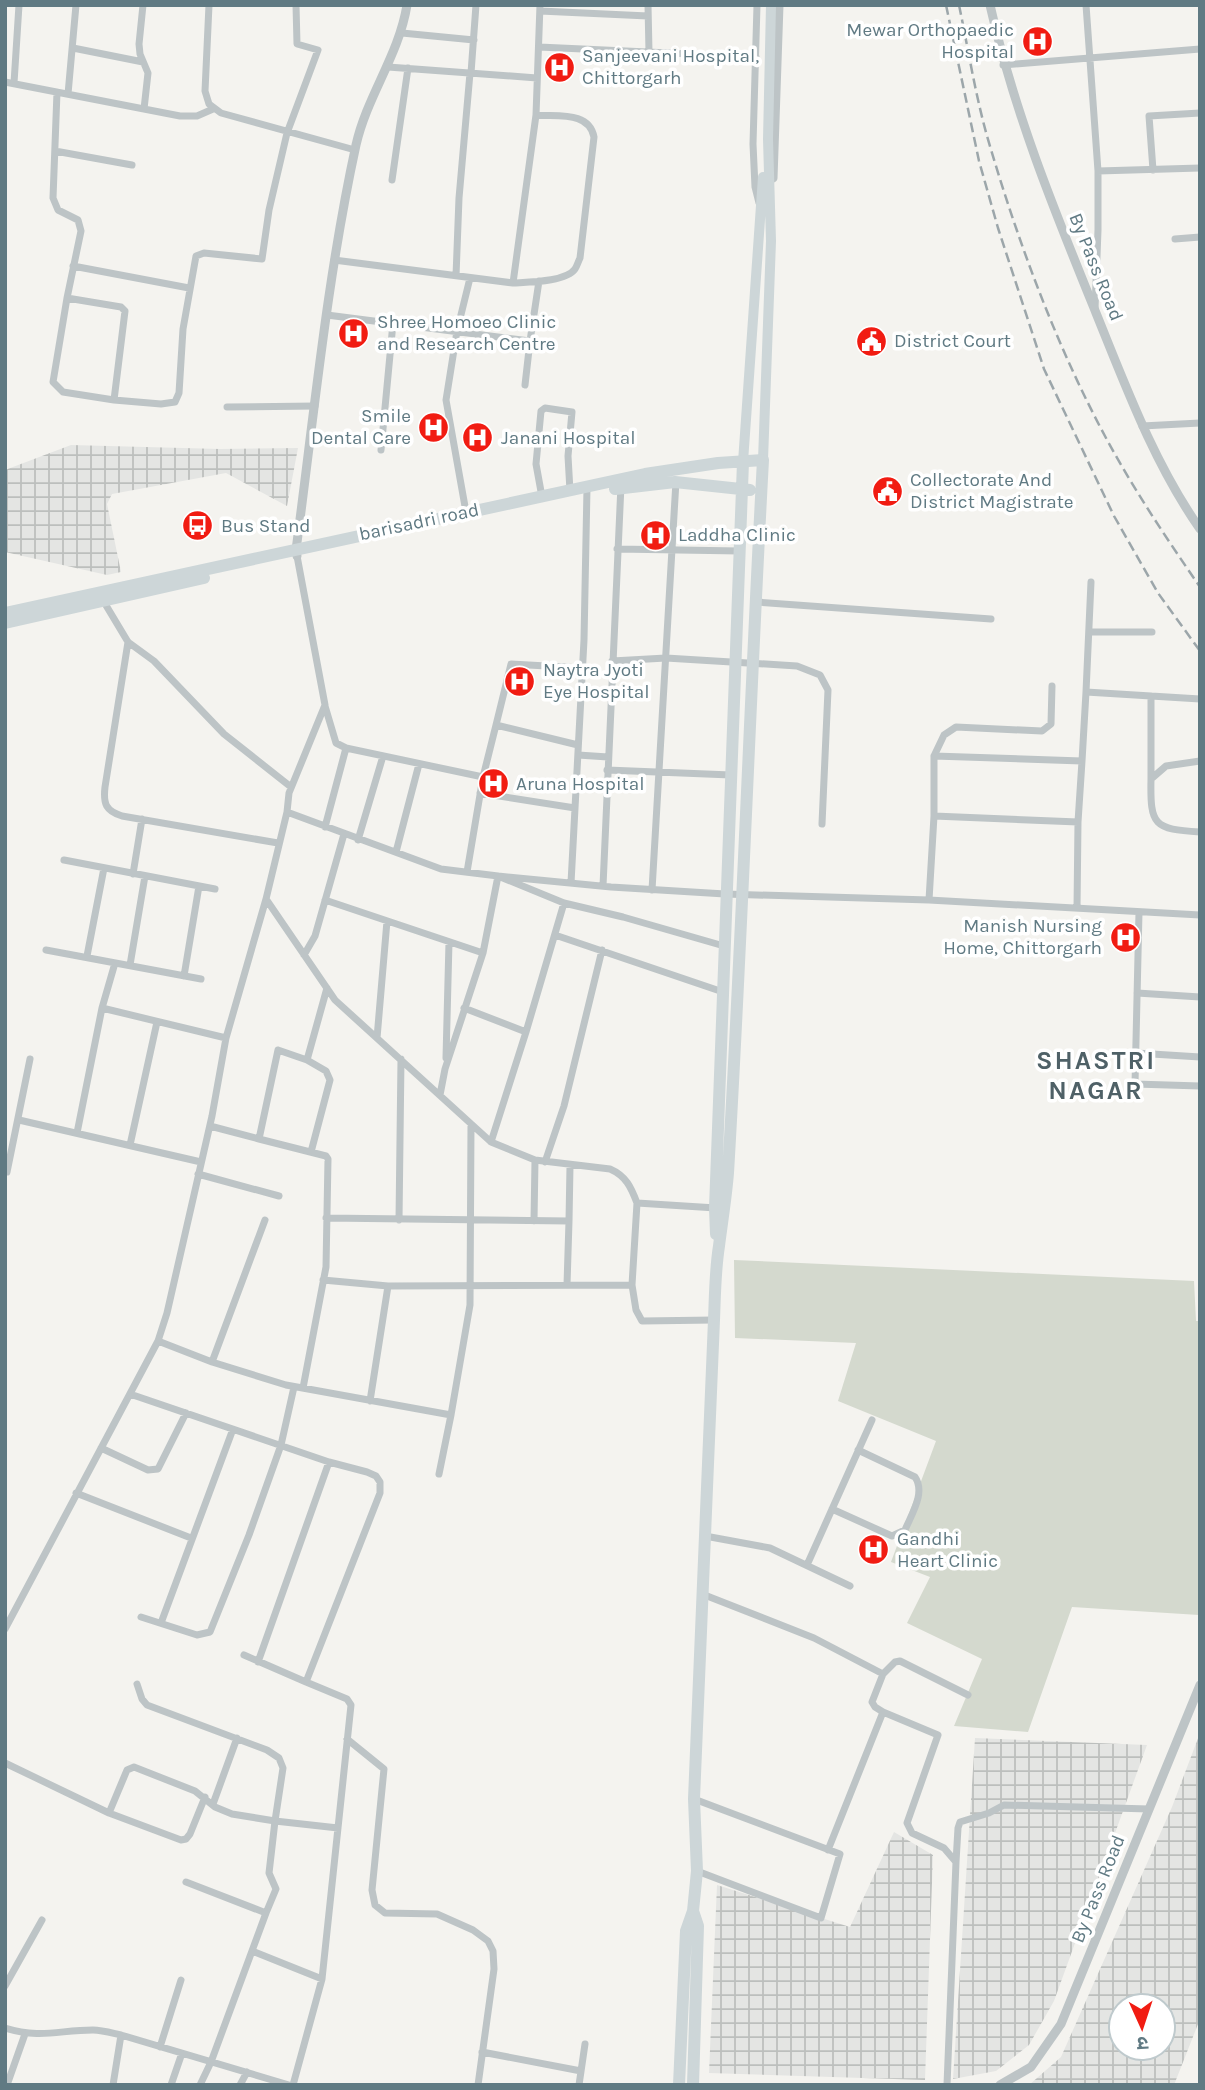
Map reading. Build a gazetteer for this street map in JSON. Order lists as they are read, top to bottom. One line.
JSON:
{"streets":{"main road":["barisadri road"],"street":["By Pass Road"]},"districts":["SHASTRI NAGAR"],"places":{"hospital":["Mewar Orthopaedic Hospital","Sanjeevani Hospital, Chittorgarh","Shree Homoeo Clinic and Research Centre","Smile Dental Care","Janani Hospital","Laddha Clinic","Naytra Jyoti Eye Hospital","Aruna Hospital","Manish Nursing Home, Chittorgarh","Gandhi Heart Clinic"],"public building":["District Court","Collectorate And District Magistrate"],"bus stop":["Bus Stand"]},"north":"bottom"}
